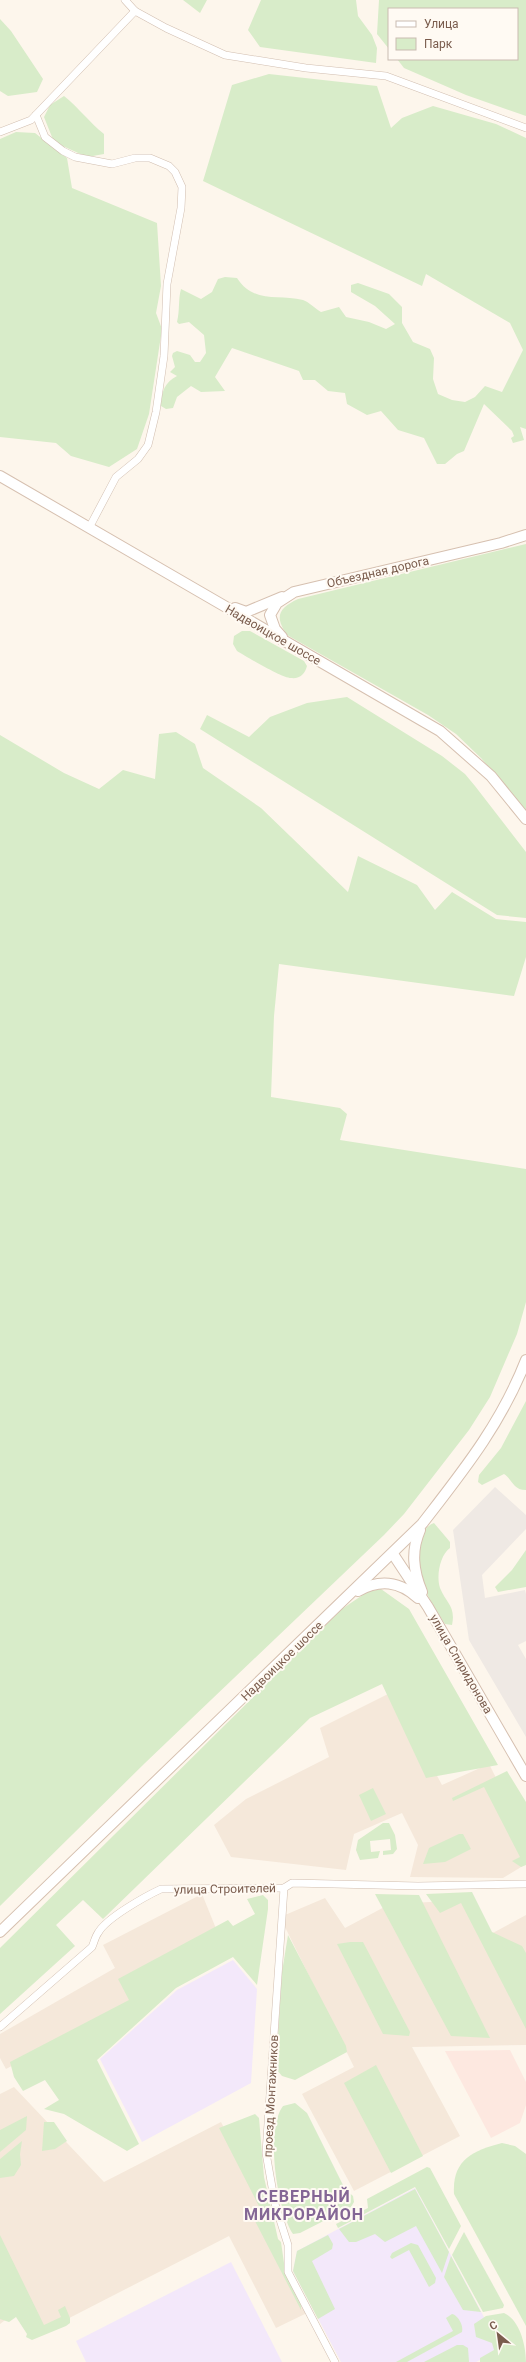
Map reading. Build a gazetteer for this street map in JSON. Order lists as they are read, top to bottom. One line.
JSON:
{"streets":{"main road":["Объездная дорога","Надвоицкое шоссе","улица Спиридонова"],"street":["улица Строителей","проезд Монтажников"]},"crossings":[["Объездная дорога","Надвоицкое шоссе"],["Надвоицкое шоссе","улица Спиридонова"],["улица Строителей","проезд Монтажников"]],"districts":["СЕВЕРНЫЙ МИКРОРАЙОН"],"legend":["Улица","Парк"],"north":"top left"}
